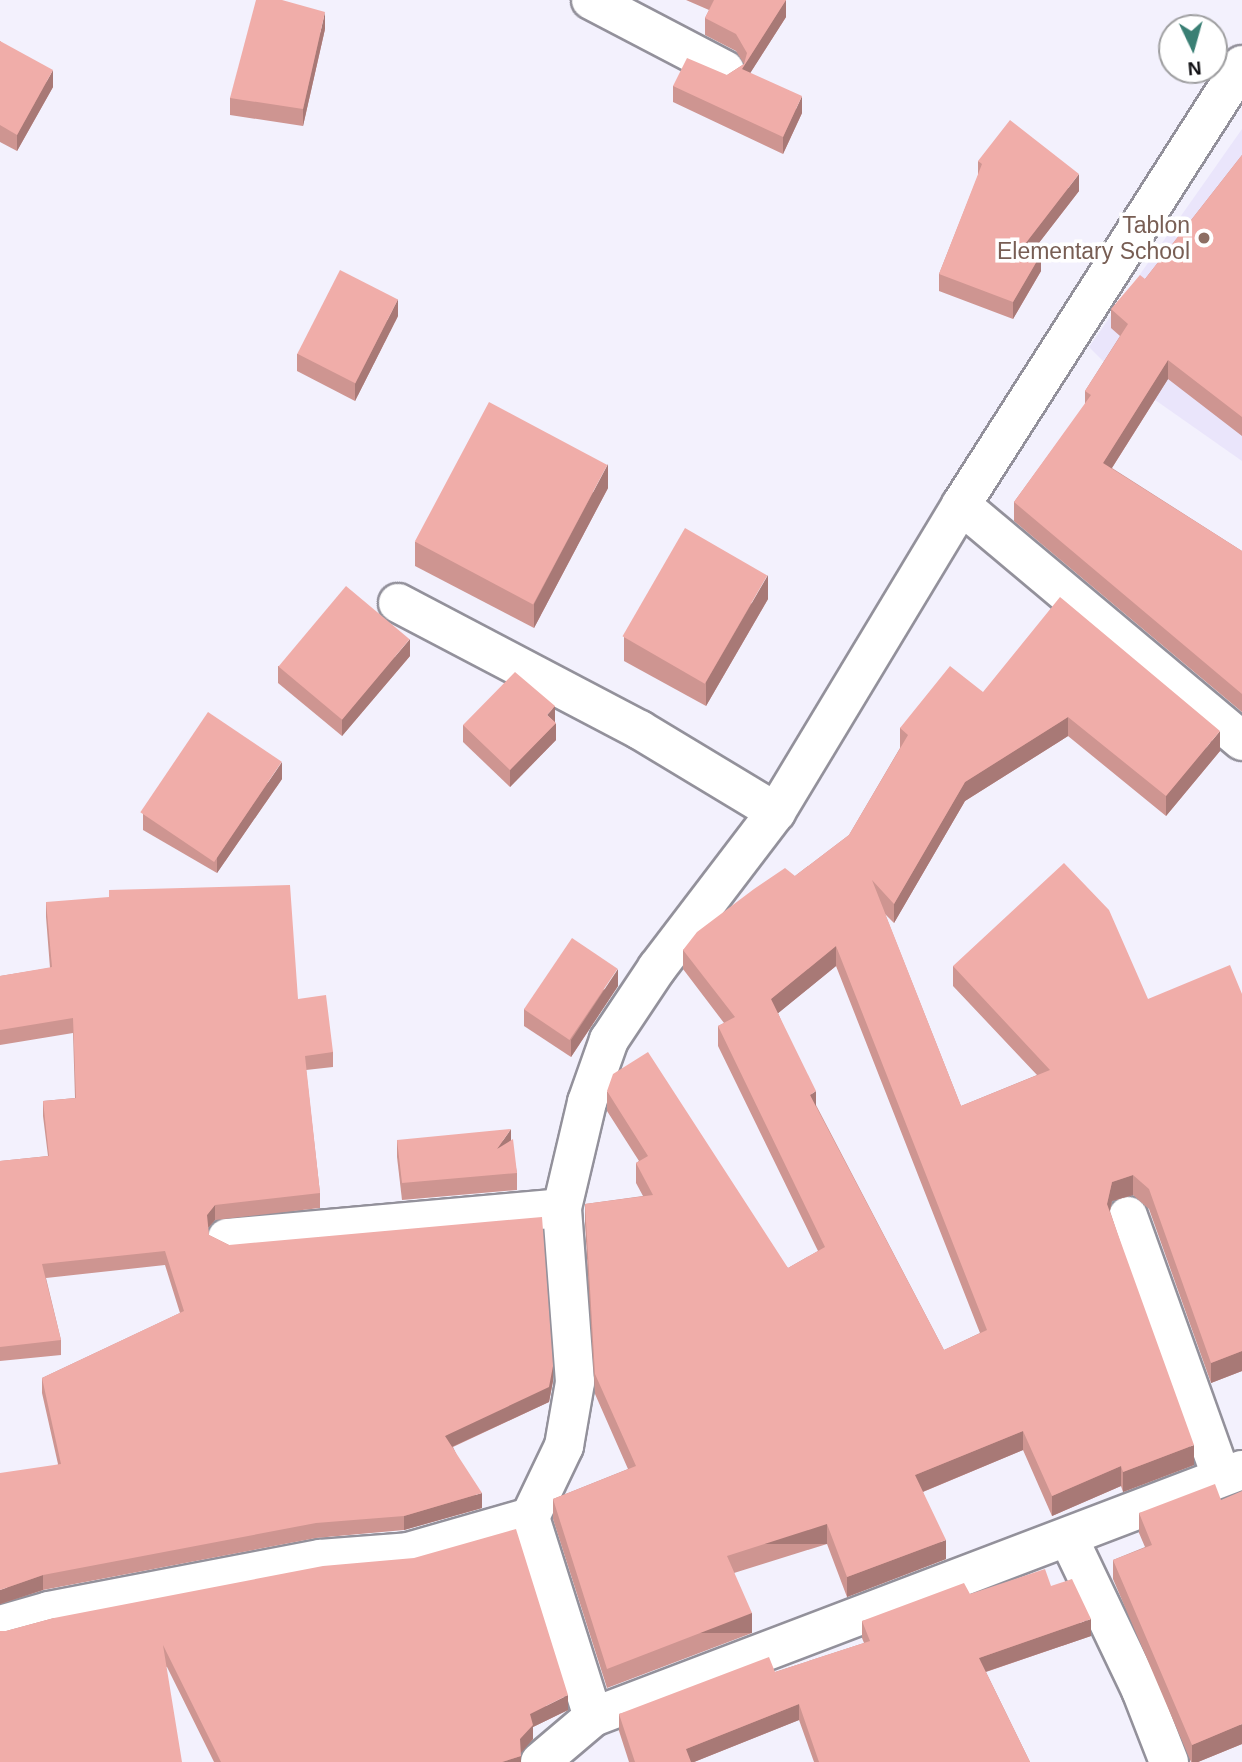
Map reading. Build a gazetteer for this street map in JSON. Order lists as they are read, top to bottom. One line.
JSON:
{"places":["Tablon Elementary School"],"north":"bottom"}
